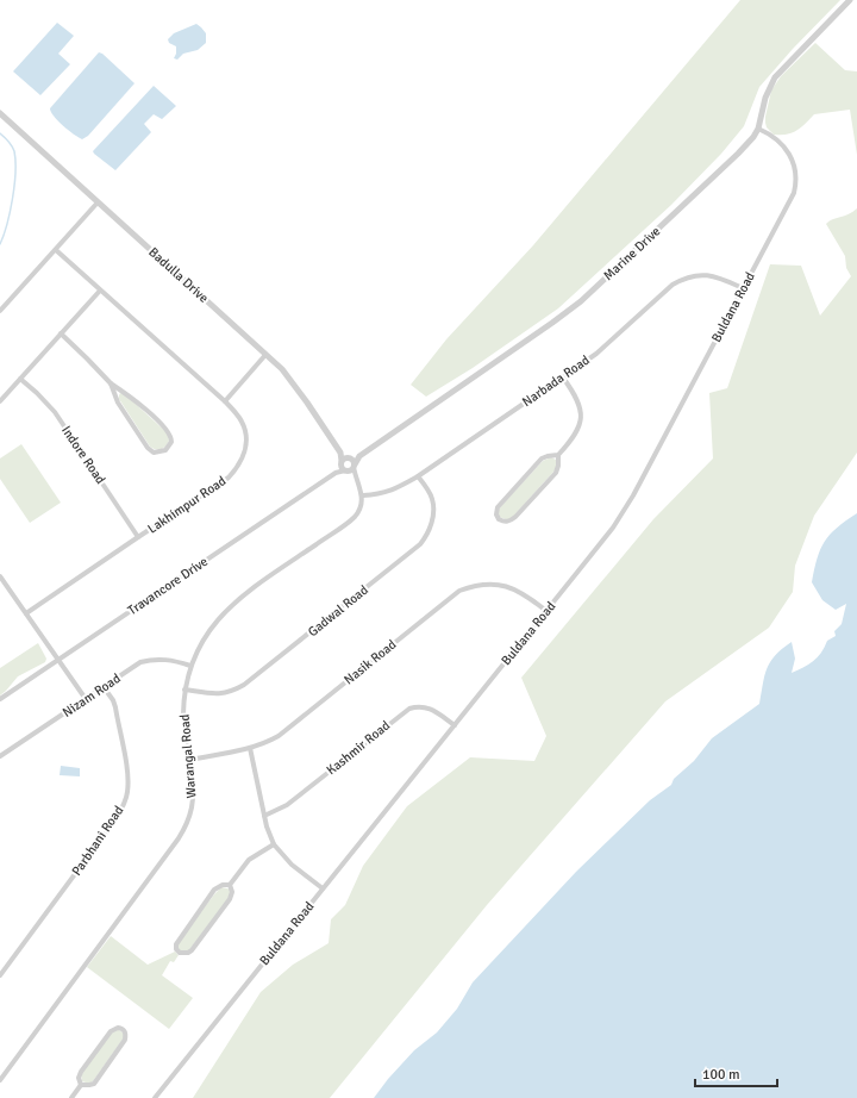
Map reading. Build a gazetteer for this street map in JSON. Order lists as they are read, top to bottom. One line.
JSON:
{"streets":{"street":["Marine Drive","Badulla Drive","Buldana Road","Narbada Road","Indore Road","Lakhimpur Road","Travancore Drive","Gadwal Road","Nasik Road","Nizam Road","Kashmir Road","Warangal Road","Parbhani Road"]},"crossings":[["Marine Drive","Badulla Drive"],["Marine Drive","Buldana Road"],["Badulla Drive","Travancore Drive"],["Buldana Road","Narbada Road"],["Buldana Road","Nasik Road"],["Buldana Road","Kashmir Road"],["Narbada Road","Gadwal Road"],["Narbada Road","Warangal Road"],["Indore Road","Lakhimpur Road"],["Gadwal Road","Warangal Road"],["Nasik Road","Warangal Road"],["Nizam Road","Warangal Road"],["Nizam Road","Parbhani Road"]],"scale_bar":"100 m"}
